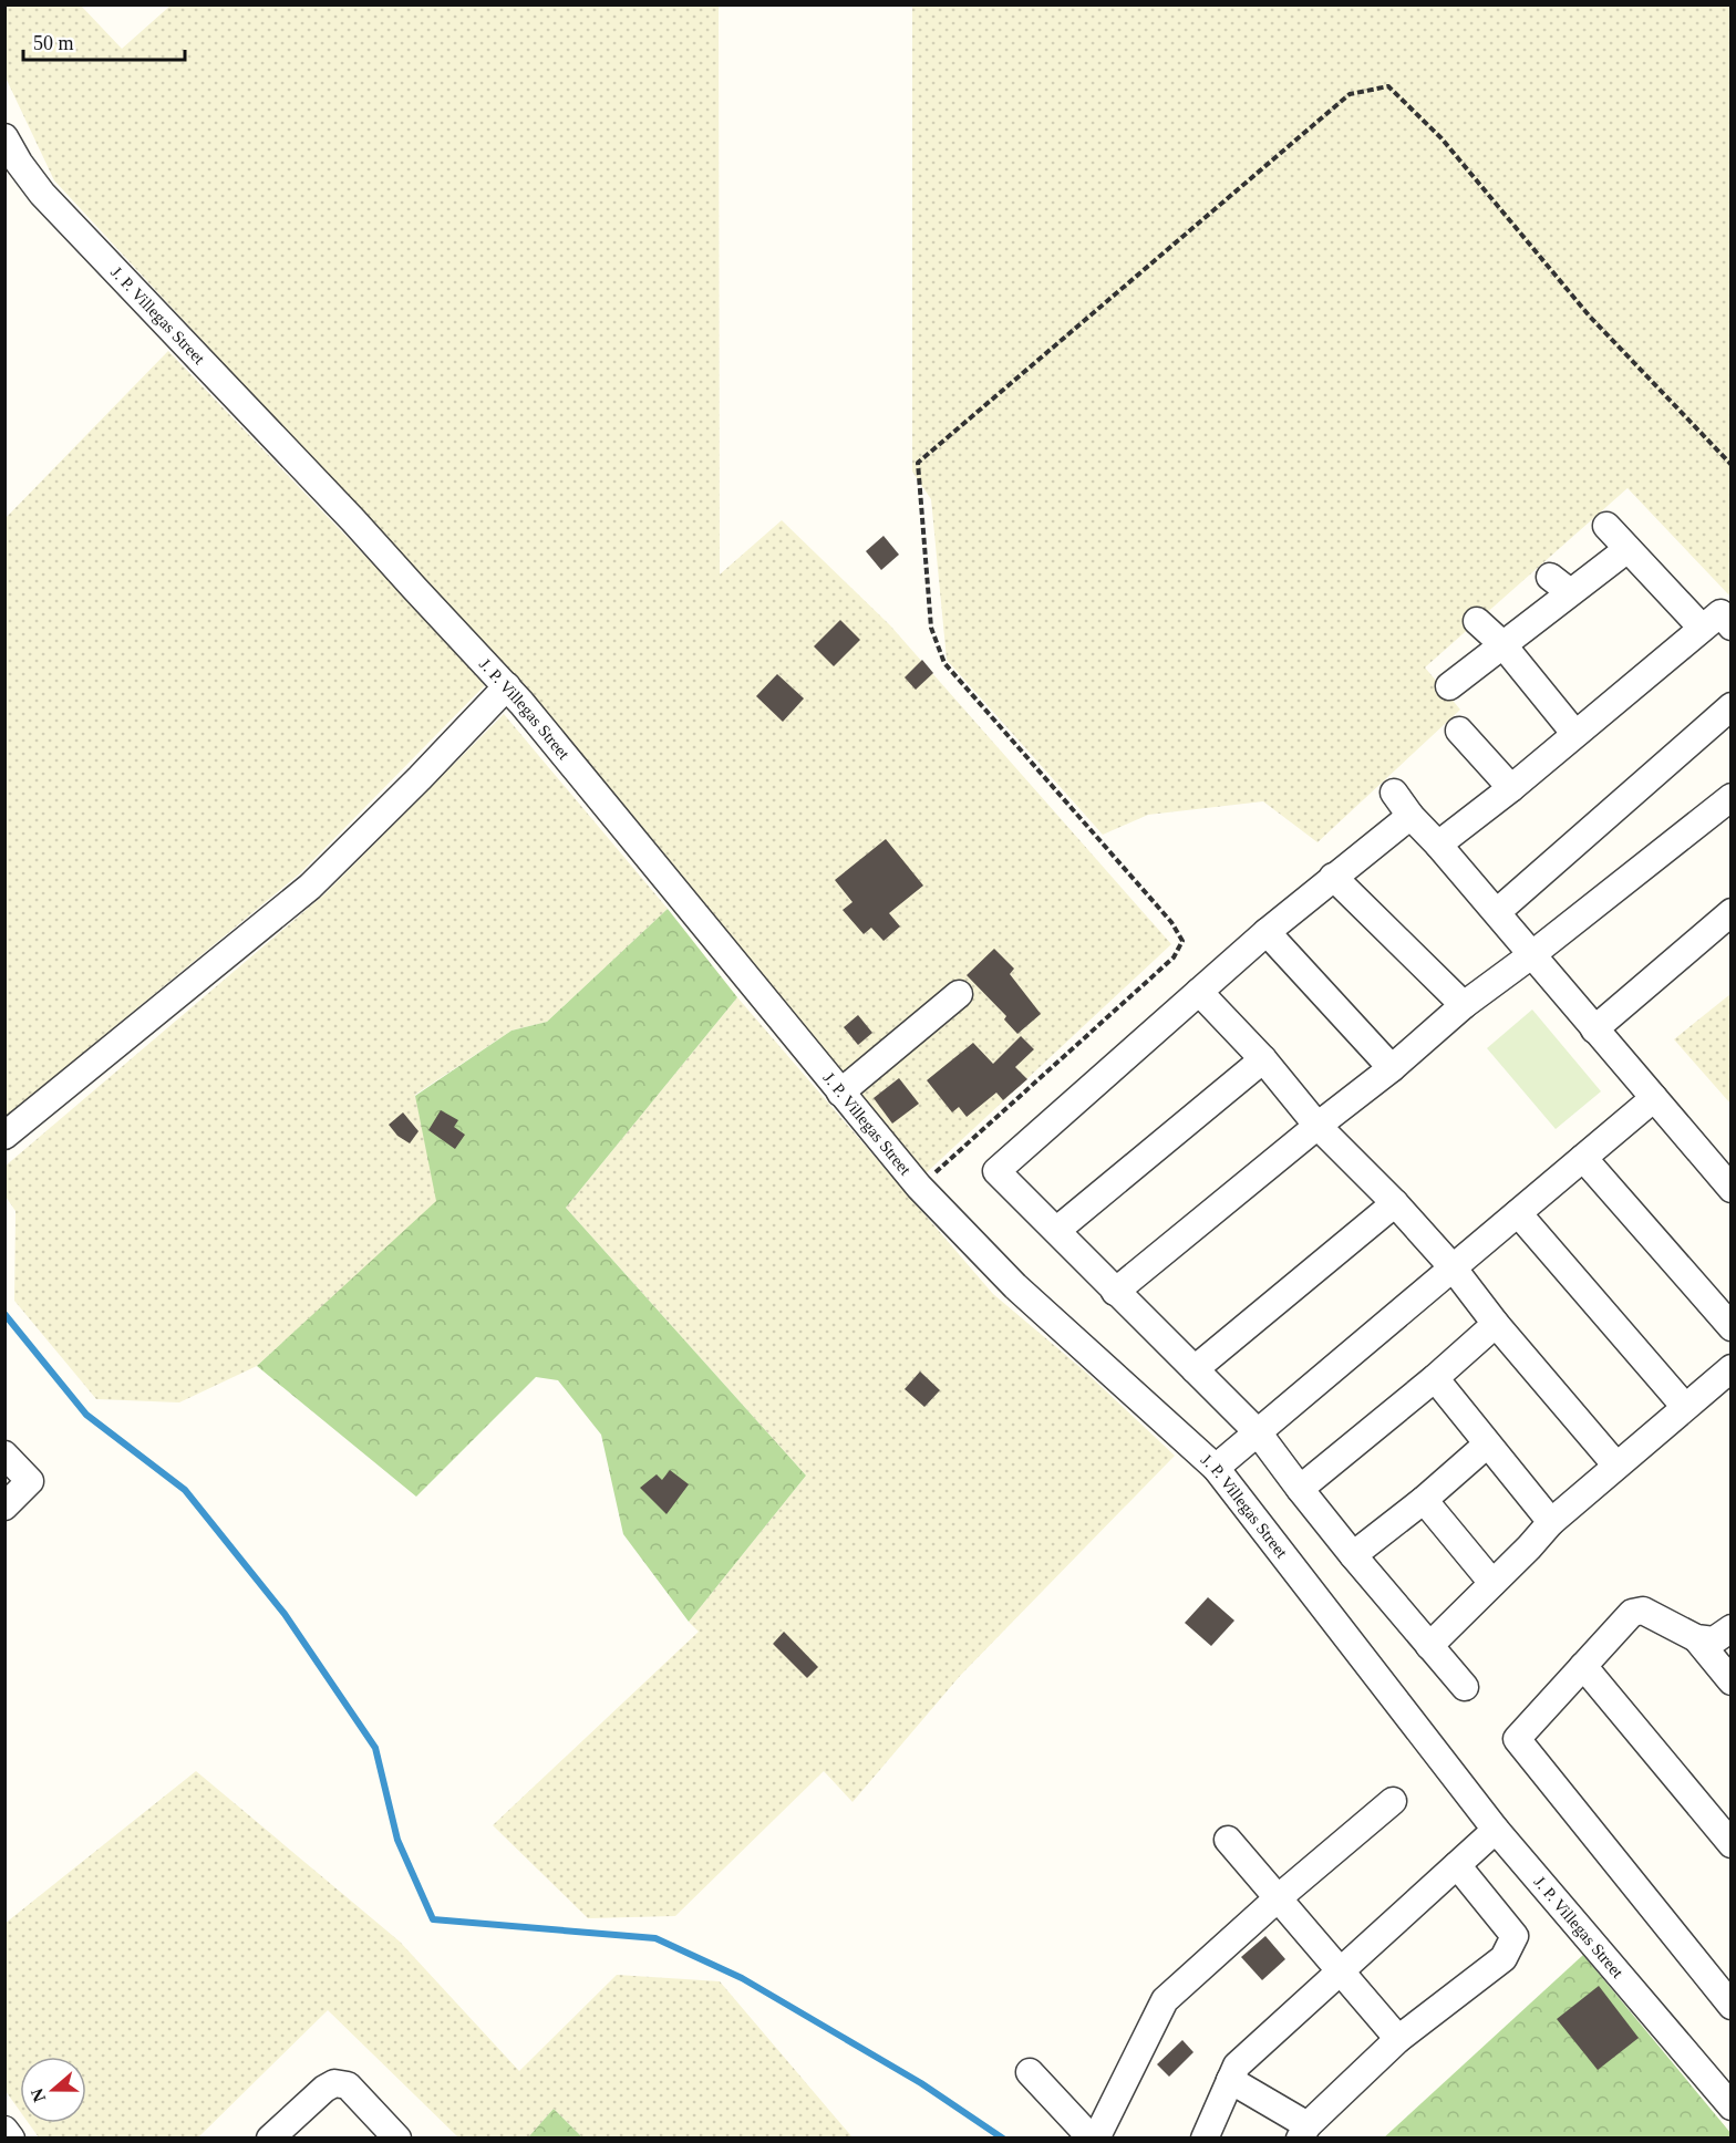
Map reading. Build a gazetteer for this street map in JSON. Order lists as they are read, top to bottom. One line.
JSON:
{"streets":{"street":["J. P. Villegas Street"]},"scale_bar":"50 m","north":"left"}
